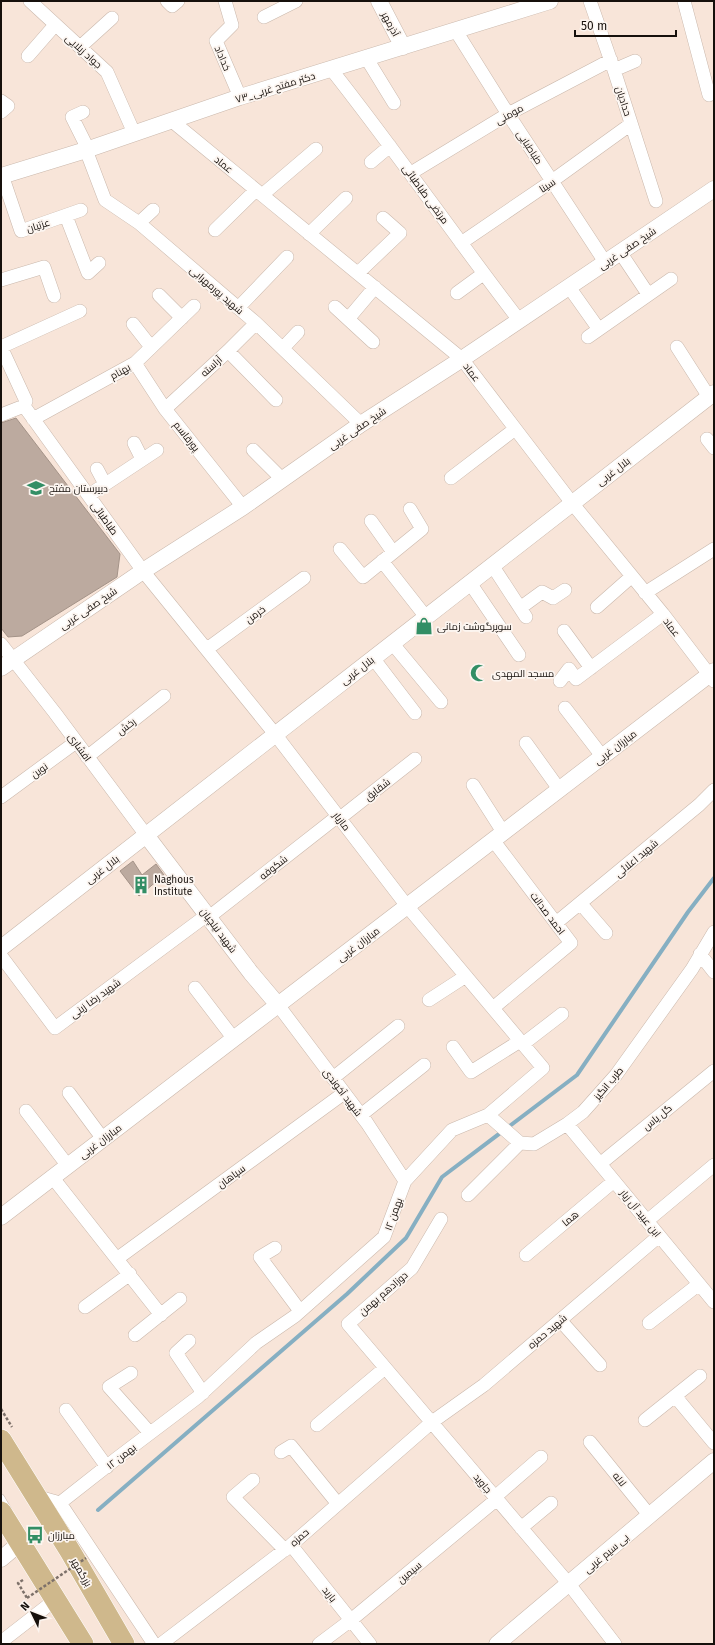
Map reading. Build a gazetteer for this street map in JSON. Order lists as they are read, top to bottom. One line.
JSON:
{"streets":{"main road":["بزرگمهر"],"street":["آذرمهر","جواد زیلایی","خداداد","۷۳_دکتر مفتح غربی","حدادیان","مومنی","طباطبایی","عماد","سینا","مرتضی طباطبائی","عزتیان","شیخ صفی غربی","شهید پورمهرابی","آراسته","بهنام","پورقاسم","بلال غربی","طباطبائی","خرمن","رخش","افشاری","مبارزان غربی","نوین","شقایق","مازیار","شهید اعلائی","شکوفه","احمد صدالت","شهید نیلچیان","شهید رضا زینی","طرب انگیز","شهید آخوندی","گل یاس","سپاهان","ابن عبید آل زیار","۱۲ بهمن","هما","دوزادهم بهمن","شهید حمزه","لاله","جاوید","حمزه","بی سیم غربی","سیمین","باربد"]},"crossings":[["آذرمهر","۷۳_دکتر مفتح غربی"],["جواد زیلایی","۷۳_دکتر مفتح غربی"],["خداداد","۷۳_دکتر مفتح غربی"],["۷۳_دکتر مفتح غربی","طباطبایی"],["۷۳_دکتر مفتح غربی","عماد"],["۷۳_دکتر مفتح غربی","مرتضی طباطبائی"],["۷۳_دکتر مفتح غربی","عزتیان"],["۷۳_دکتر مفتح غربی","شهید پورمهرابی"],["حدادیان","مومنی"],["حدادیان","سینا"],["مومنی","طباطبایی"],["مومنی","مرتضی طباطبائی"],["طباطبایی","سینا"],["طباطبایی","شیخ صفی غربی"],["عماد","شیخ صفی غربی"],["عماد","بلال غربی"],["عماد","مبارزان غربی"],["سینا","مرتضی طباطبائی"],["مرتضی طباطبائی","شیخ صفی غربی"],["شیخ صفی غربی","شهید پورمهرابی"],["شیخ صفی غربی","پورقاسم"],["شیخ صفی غربی","طباطبائی"],["شیخ صفی غربی","افشاری"],["شیخ صفی غربی","مازیار"],["شهید پورمهرابی","آراسته"],["آراسته","پورقاسم"],["بهنام","پورقاسم"],["بهنام","طباطبائی"],["بلال غربی","افشاری"],["بلال غربی","مازیار"],["بلال غربی","شهید نیلچیان"],["طباطبائی","مازیار"],["خرمن","مازیار"],["رخش","افشاری"],["افشاری","نوین"],["افشاری","شهید نیلچیان"],["مبارزان غربی","مازیار"],["مبارزان غربی","احمد صدالت"],["مبارزان غربی","شهید نیلچیان"],["مبارزان غربی","شهید آخوندی"],["شقایق","مازیار"],["شقایق","شکوفه"],["مازیار","شکوفه"],["مازیار","احمد صدالت"],["مازیار","۱۲ بهمن"],["شهید اعلائی","احمد صدالت"],["شکوفه","شهید نیلچیان"],["شکوفه","شهید رضا زینی"],["شهید نیلچیان","شهید رضا زینی"],["شهید نیلچیان","شهید آخوندی"],["طرب انگیز","ابن عبید آل زیار"],["شهید آخوندی","سپاهان"],["شهید آخوندی","۱۲ بهمن"],["گل یاس","ابن عبید آل زیار"],["ابن عبید آل زیار","هما"],["ابن عبید آل زیار","شهید حمزه"],["دوزادهم بهمن","جاوید"],["شهید حمزه","جاوید"],["شهید حمزه","حمزه"],["لاله","بی سیم غربی"],["جاوید","حمزه"],["جاوید","بی سیم غربی"],["جاوید","سیمین"],["حمزه","باربد"],["سیمین","باربد"]],"places":{"school or university":["دبیرستان مفتح"],"shop":["سوپرگوشت زمانی"],"mosque":["مسجد المهدی"],"building":["Naghous Institute"],"bus stop":["مبارزان"]},"scale_bar":"50 m","north":"top left"}
